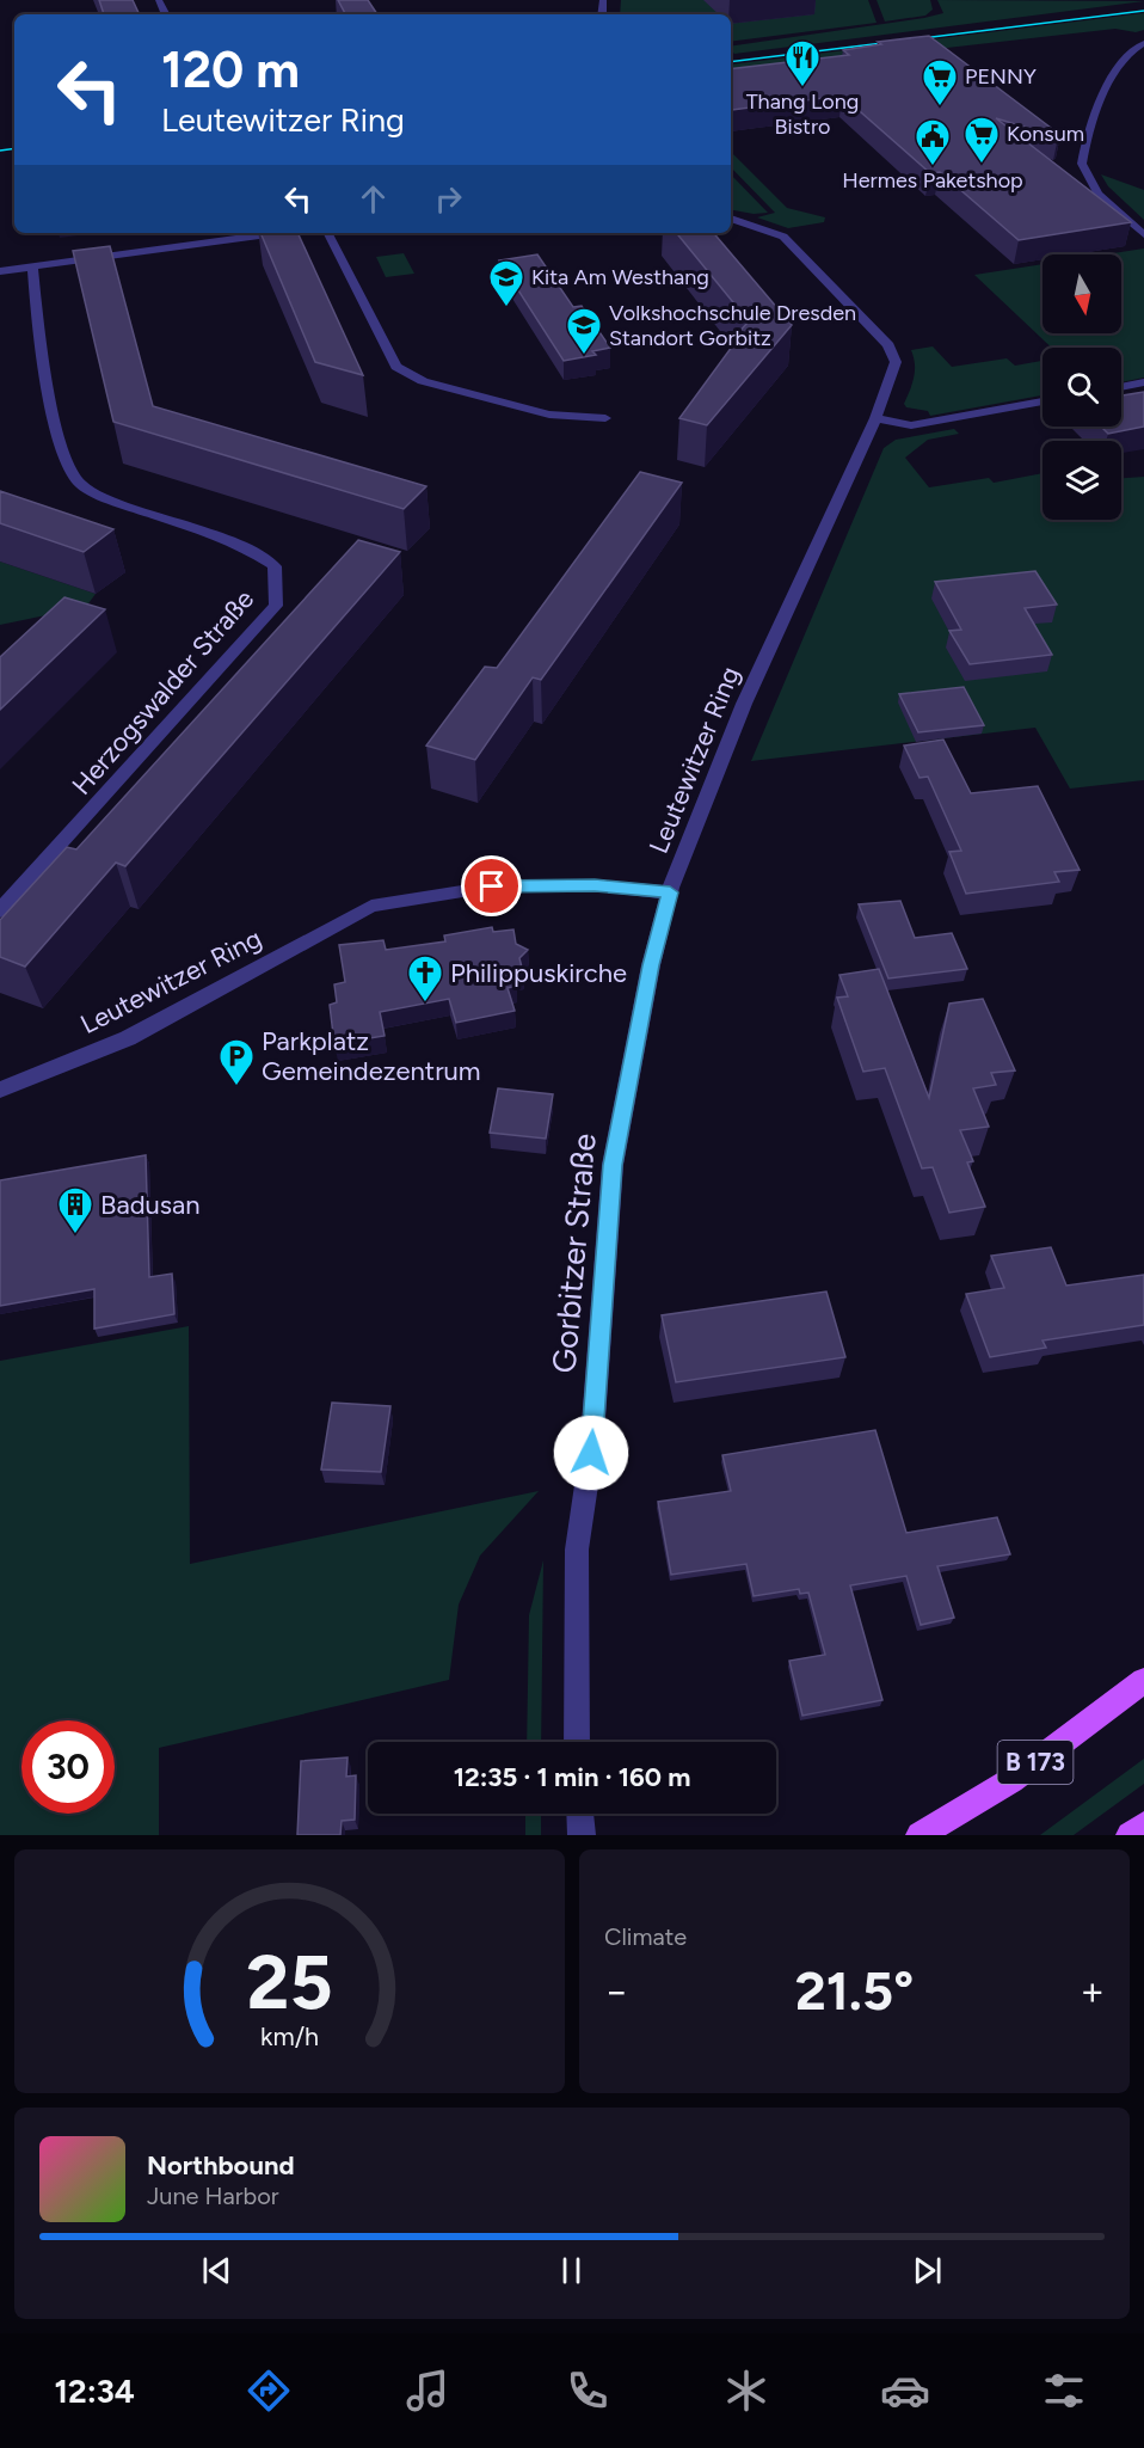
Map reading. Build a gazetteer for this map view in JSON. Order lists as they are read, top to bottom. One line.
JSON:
{"streets":{"main road":["B 173"],"street":["Herzogswalder Straße","Leutewitzer Ring","Gorbitzer Straße"]},"crossings":[["Leutewitzer Ring","Gorbitzer Straße"]],"places":{"restaurant":["Thang Long Bistro"],"supermarket":["PENNY","Konsum"],"public building":["Hermes Paketshop"],"school or university":["Kita Am Westhang","Volkshochschule Dresden Standort Gorbitz"],"church":["Philippuskirche"],"parking":["Parkplatz Gemeindezentrum"],"building":["Badusan"]},"north":"bottom","page":{"turn":["120 m","Leutewitzer Ring"],"limit":"30","trip":"12:35 · 1 min · 160 m","tile":"Climate","heat":["−","21.5°","+"],"song":["Northbound","June Harbor"],"tabs":"12:34","gauge":["25","km/h"]}}
